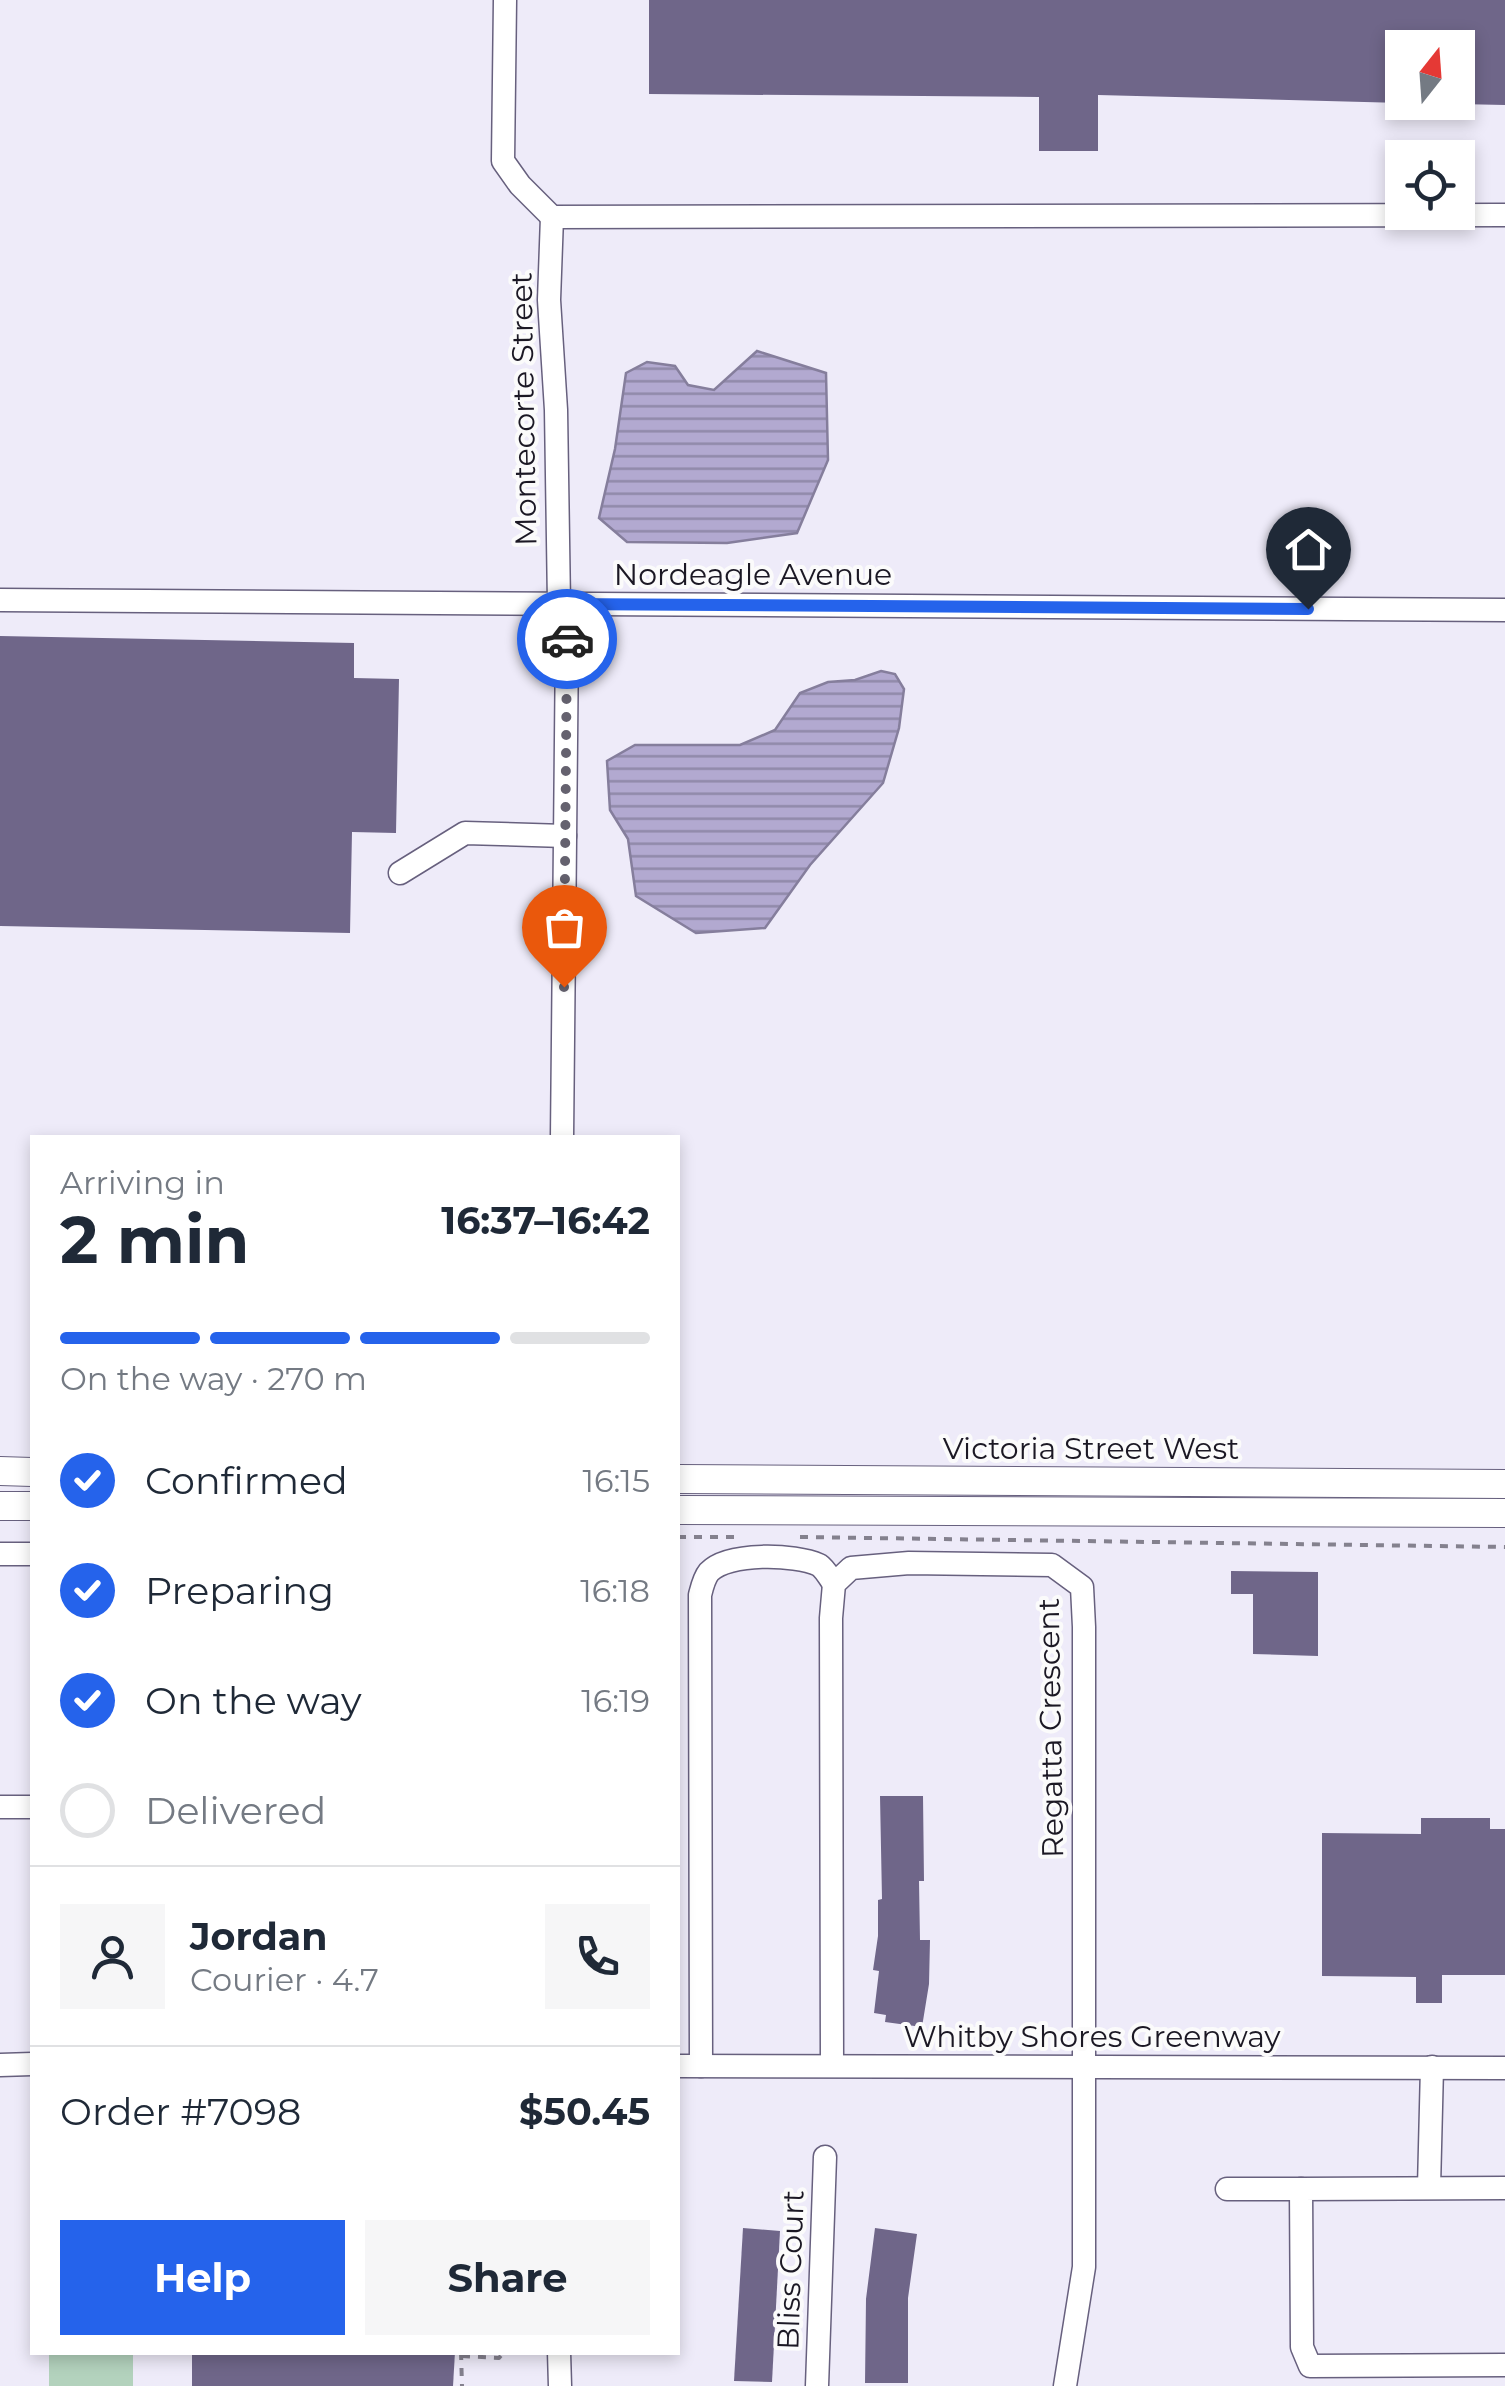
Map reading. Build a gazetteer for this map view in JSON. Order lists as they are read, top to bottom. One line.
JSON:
{"streets":{"main road":["Victoria Street West"],"street":["Montecorte Street","Nordeagle Avenue","Regatta Crescent","Whitby Shores Greenway","Bliss Court"]},"crossings":[["Montecorte Street","Nordeagle Avenue"],["Regatta Crescent","Whitby Shores Greenway"]],"north":"top","page":{"heading":["2 min","Arriving in","16:37–16:42"],"panel":["Jordan","Courier · 4.7","Order #7098","$50.45"],"bar":"On the way · 270 m","list":[["Confirmed","16:15"],["Preparing","16:18"],["On the way","16:19"],"Delivered"],"buttons":["Help","Share"]}}
